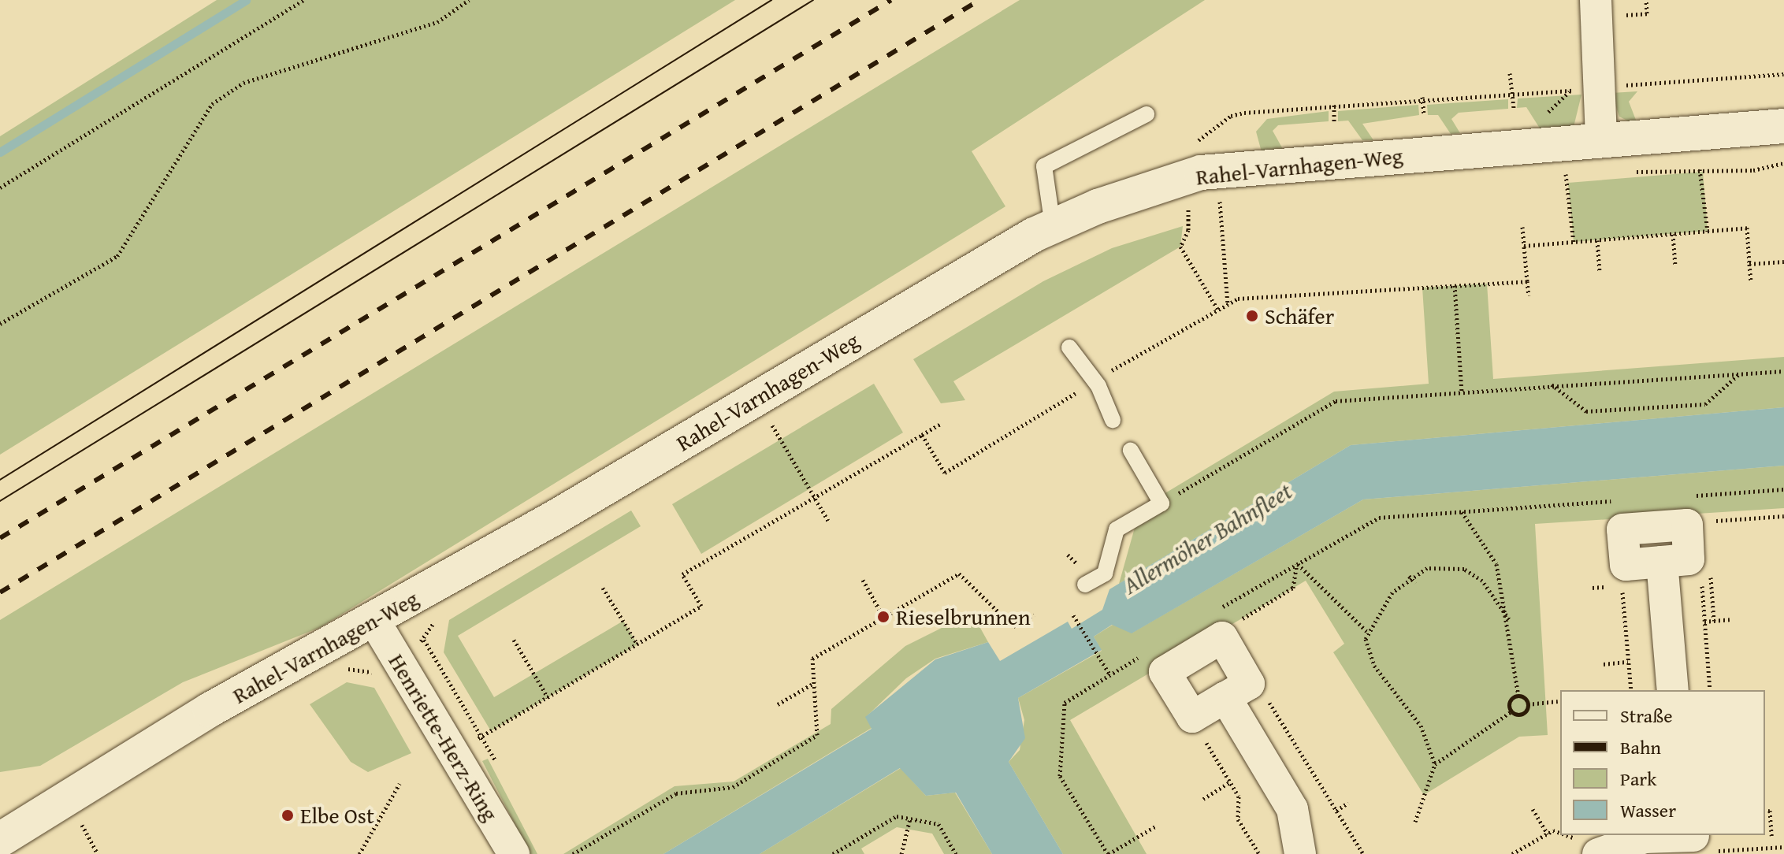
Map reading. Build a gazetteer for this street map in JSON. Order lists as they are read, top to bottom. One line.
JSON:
{"streets":{"street":["Rahel-Varnhagen-Weg","Henriette-Herz-Ring"]},"crossings":[["Rahel-Varnhagen-Weg","Henriette-Herz-Ring"]],"water":["Allermöher Bahnfleet"],"places":["Schäfer","Rieselbrunnen","Elbe Ost"],"legend":["Straße","Bahn","Park","Wasser"]}
